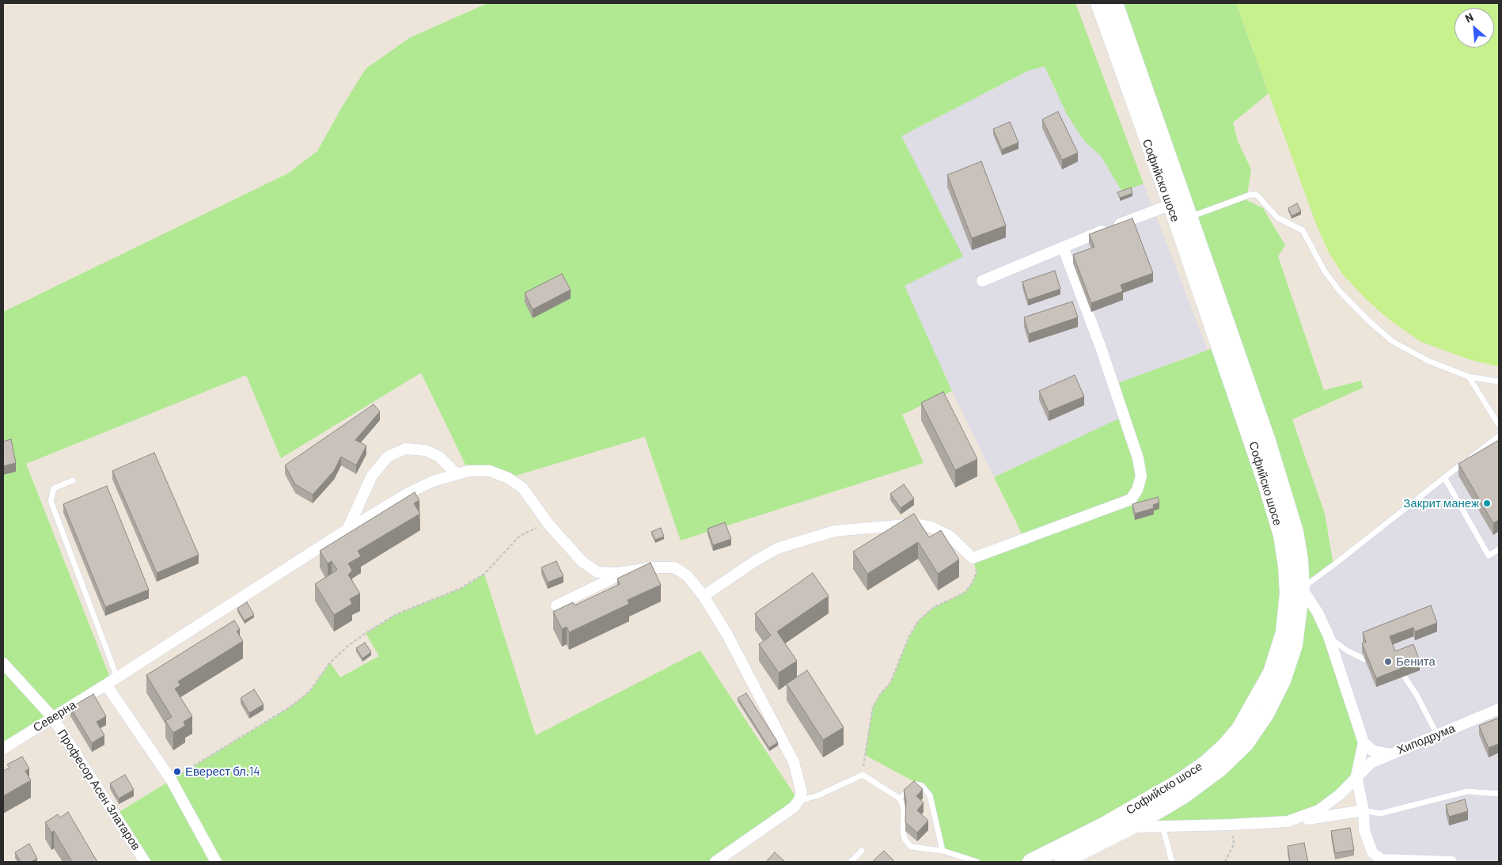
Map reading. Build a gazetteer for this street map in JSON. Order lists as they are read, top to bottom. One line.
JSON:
{"streets":{"main road":["Софийско шосе"],"street":["Северна","Хиподрума","Професор Асен Златаров"]},"crossings":[["Северна","Професор Асен Златаров"]],"places":["Закрит манеж","Бенита","Еверест бл.14"],"north":"top left"}
